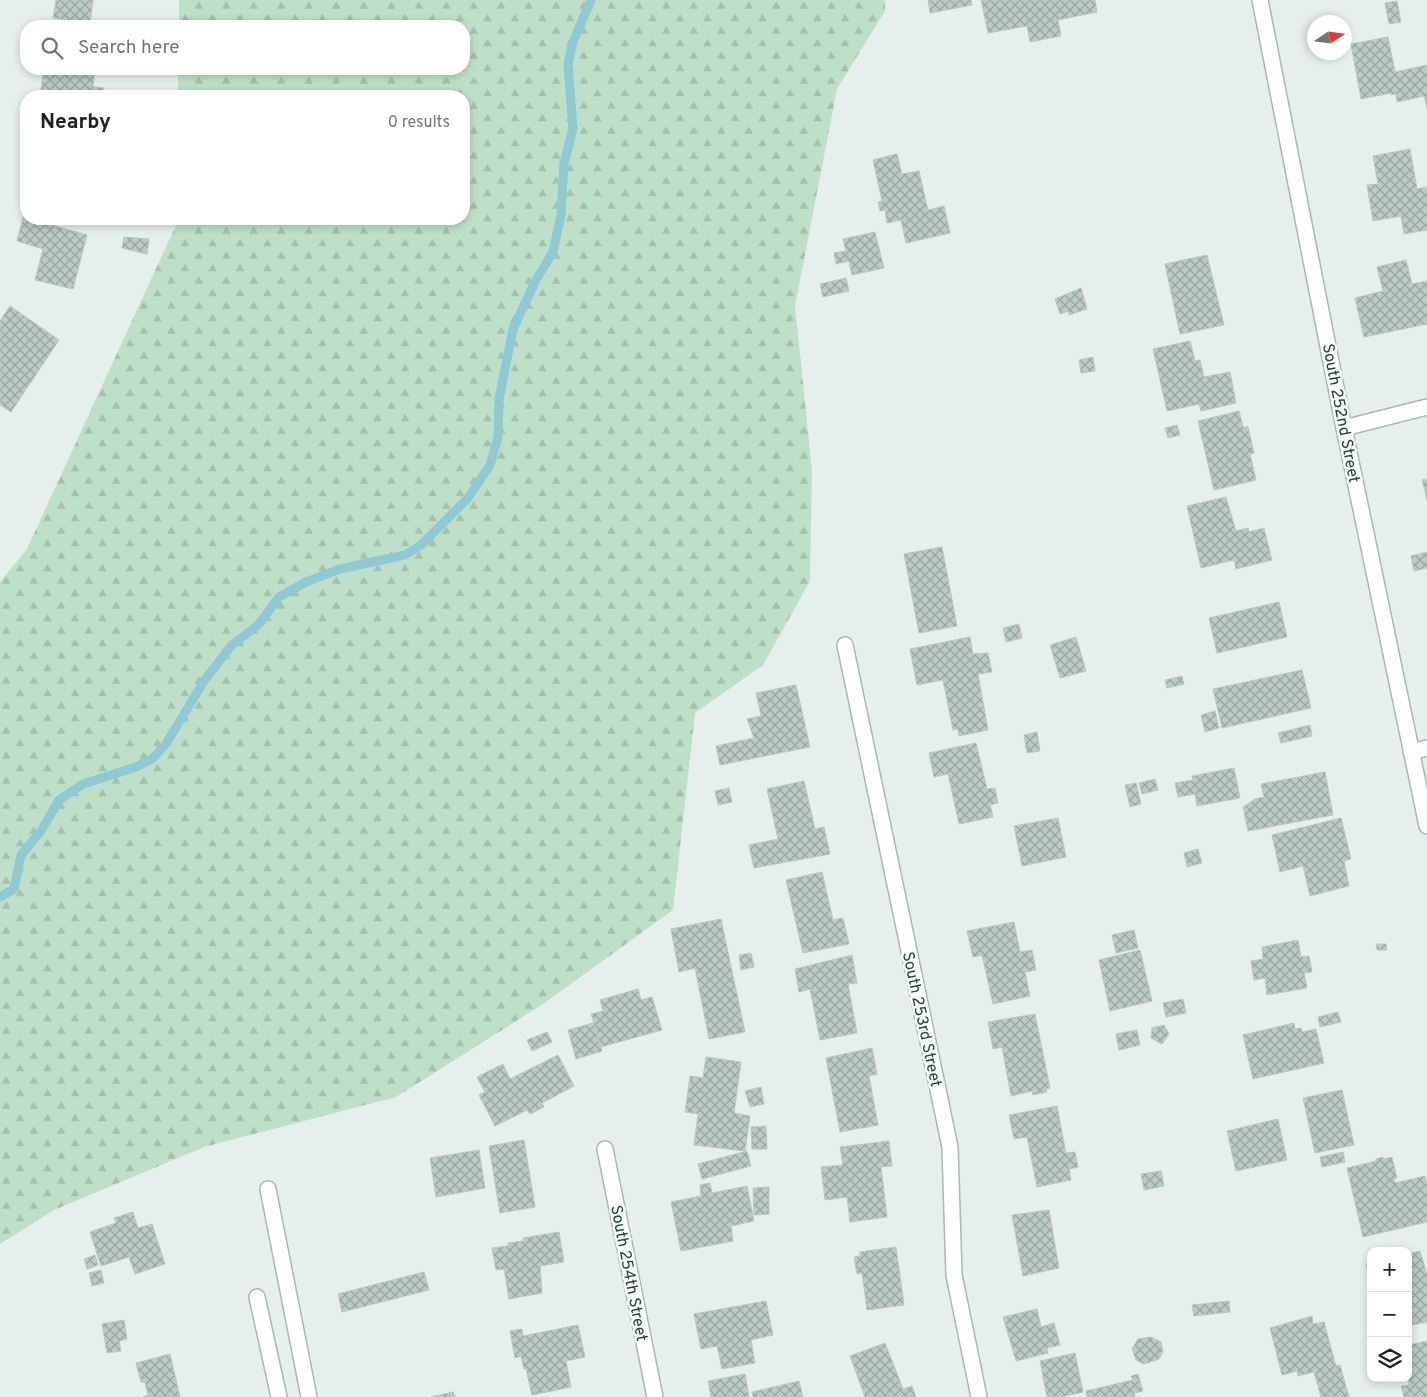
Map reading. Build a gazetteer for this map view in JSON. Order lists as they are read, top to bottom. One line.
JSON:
{"streets":{"street":["South 252nd Street","South 253rd Street","South 254th Street"]},"north":"right","page":{"search":"Search here","heading":["Nearby","0 results"],"map_buttons":["+","−"]}}
